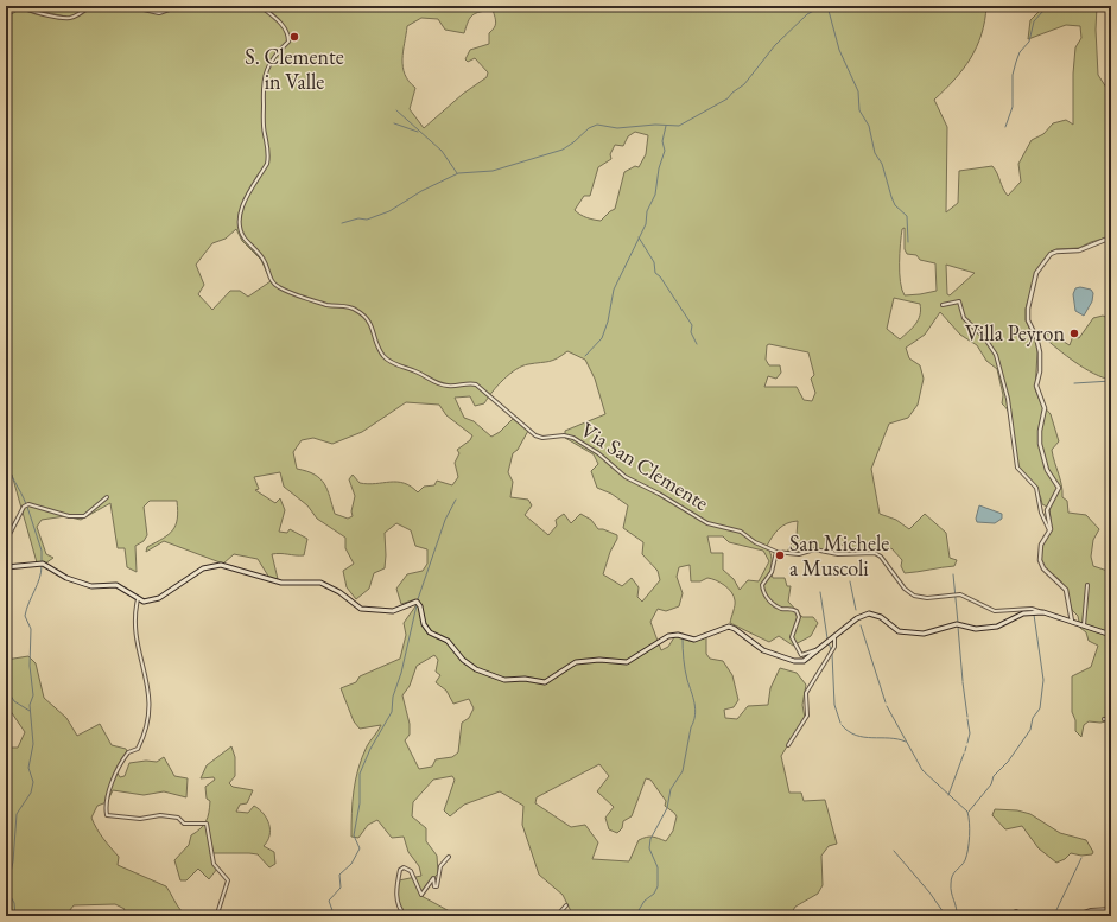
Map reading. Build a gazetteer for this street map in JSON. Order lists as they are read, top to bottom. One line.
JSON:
{"streets":{"street":["Via San Clemente"]},"places":["S. Clemente in Valle","Villa Peyron","San Michele a Muscoli"]}
